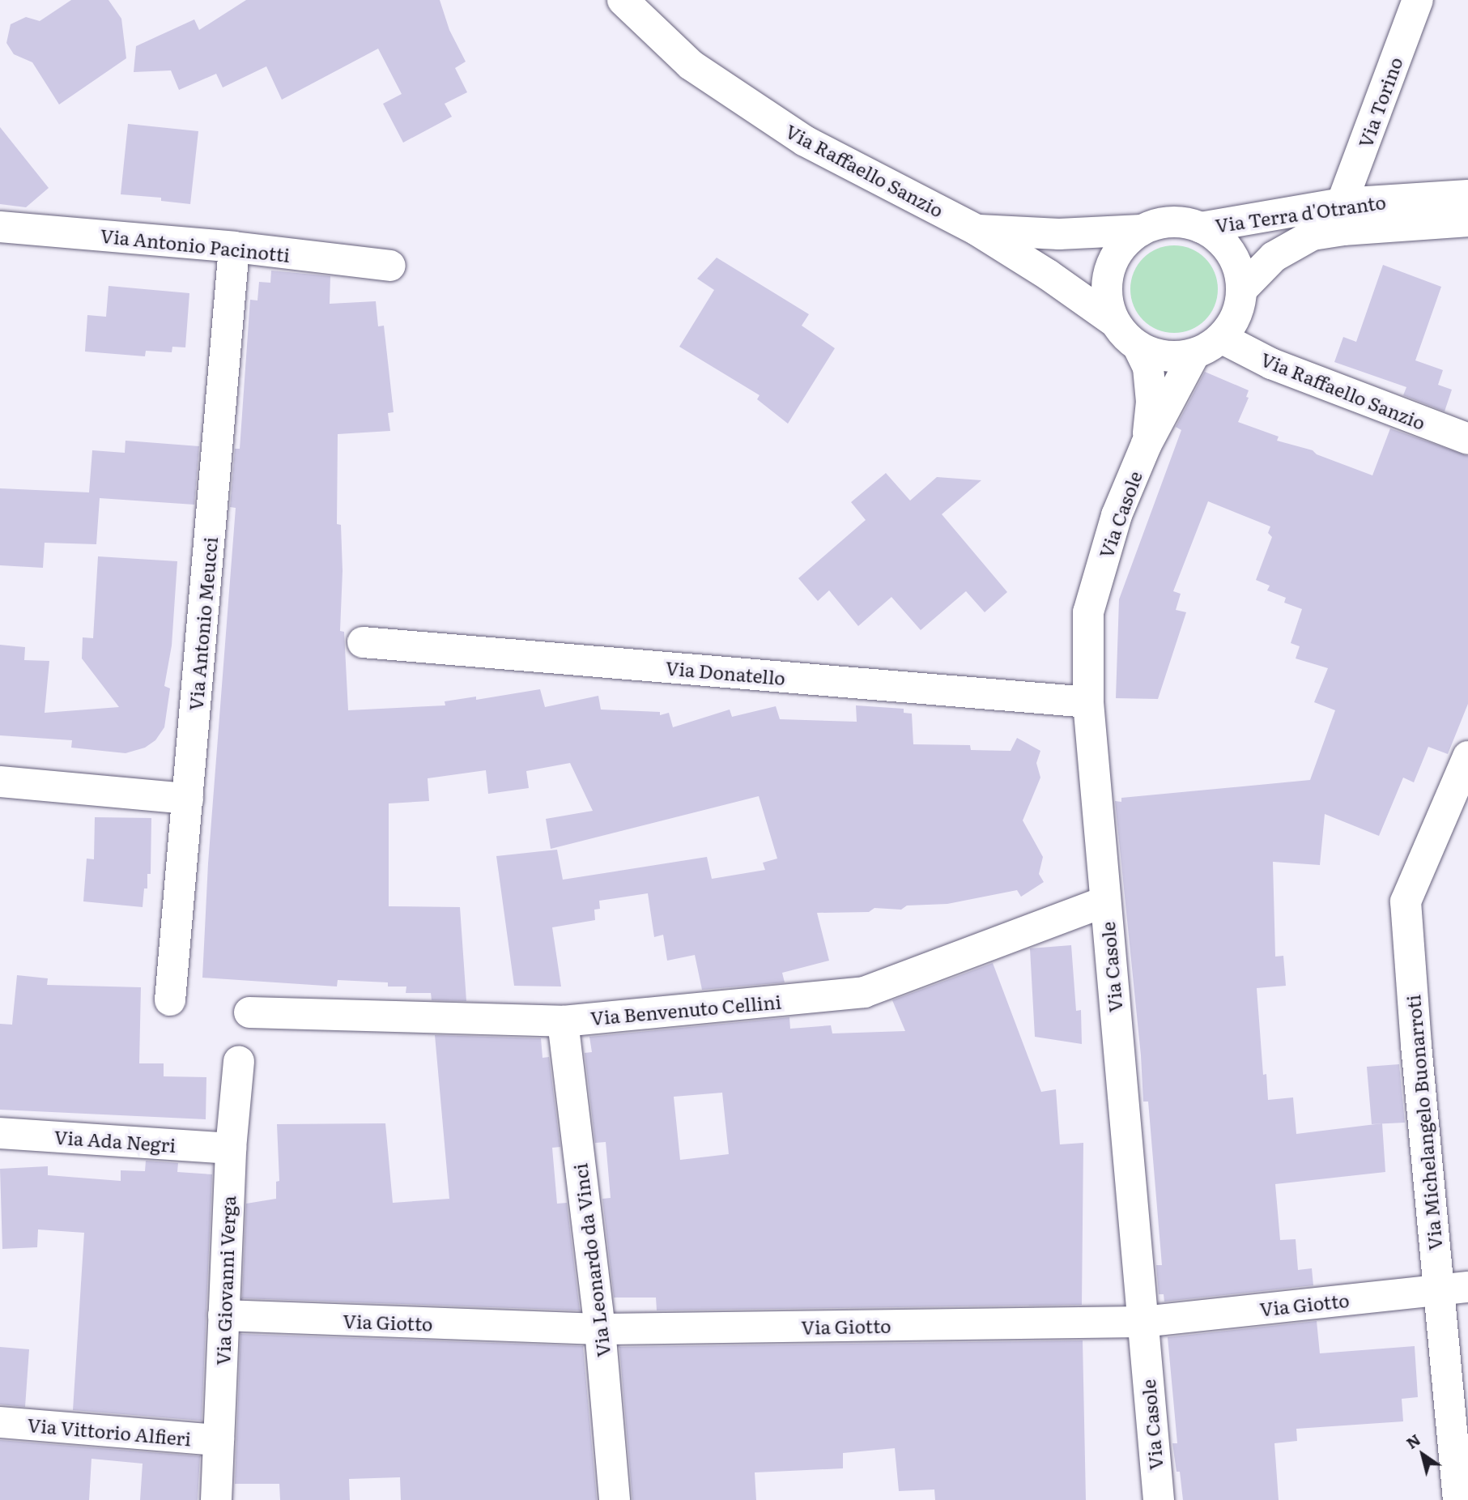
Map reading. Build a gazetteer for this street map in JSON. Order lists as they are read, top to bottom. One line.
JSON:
{"streets":{"street":["Via Torino","Via Raffaello Sanzio","Via Terra d'Otranto","Via Antonio Pacinotti","Via Casole","Via Antonio Meucci","Via Donatello","Via Benvenuto Cellini","Via Michelangelo Buonarroti","Via Ada Negri","Via Leonardo da Vinci","Via Giovanni Verga","Via Giotto","Via Vittorio Alfieri"]},"crossings":[["Via Torino","Via Terra d'Otranto"],["Via Raffaello Sanzio","Via Terra d'Otranto"],["Via Raffaello Sanzio","Via Casole"],["Via Terra d'Otranto","Via Casole"],["Via Antonio Pacinotti","Via Antonio Meucci"],["Via Casole","Via Donatello"],["Via Casole","Via Benvenuto Cellini"],["Via Casole","Via Giotto"],["Via Benvenuto Cellini","Via Leonardo da Vinci"],["Via Michelangelo Buonarroti","Via Giotto"],["Via Ada Negri","Via Giovanni Verga"],["Via Leonardo da Vinci","Via Giotto"],["Via Giovanni Verga","Via Giotto"],["Via Giovanni Verga","Via Vittorio Alfieri"]],"north":"top left"}
